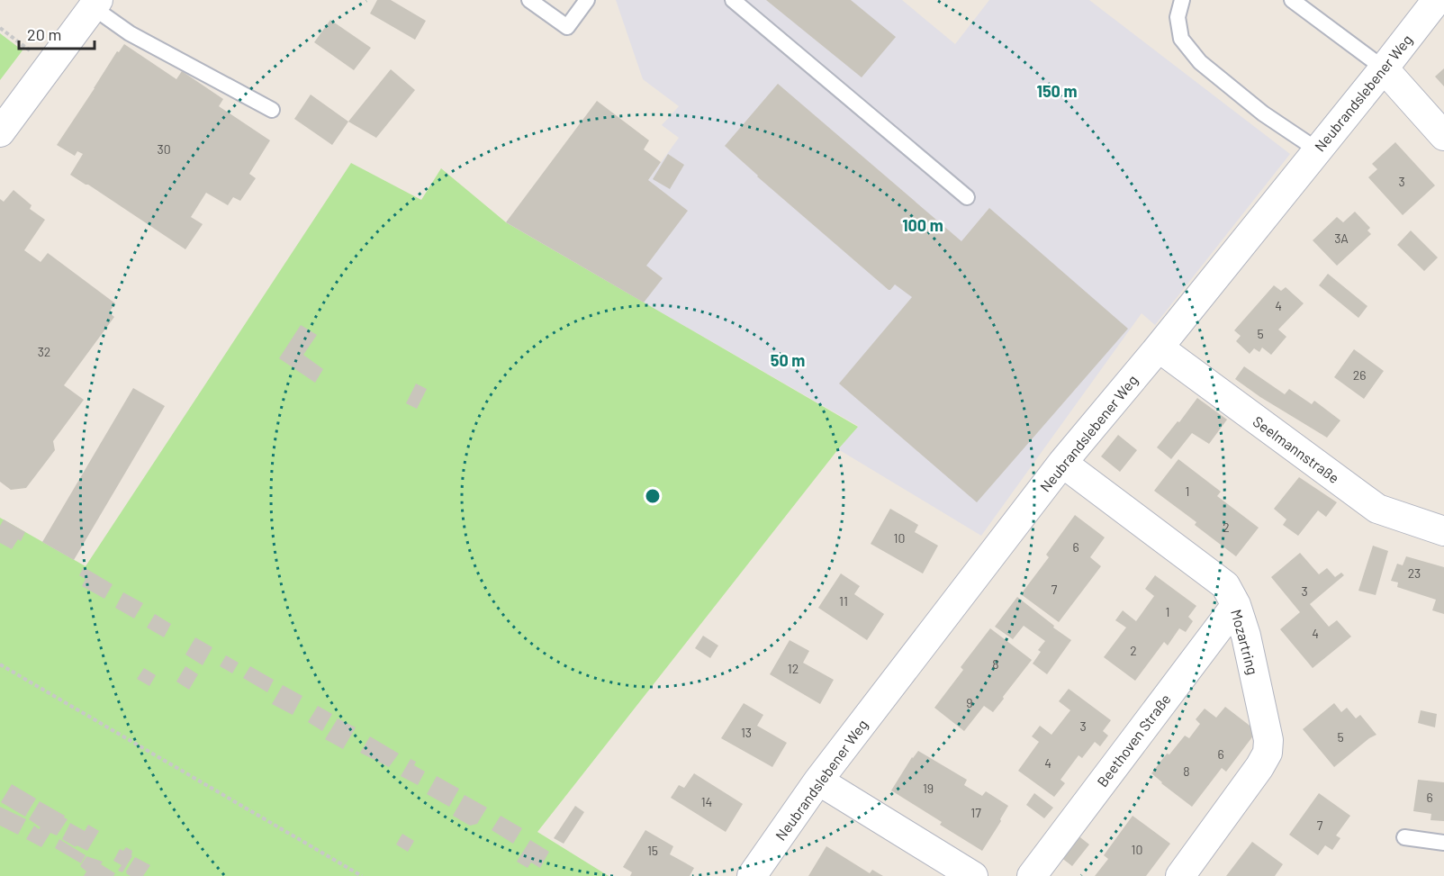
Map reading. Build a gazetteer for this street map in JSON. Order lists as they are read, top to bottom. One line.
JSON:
{"streets":{"street":["Neubrandslebener Weg","Seelmannstraße","Mozartring","Beethoven Straße"]},"crossings":[["Neubrandslebener Weg","Seelmannstraße"],["Neubrandslebener Weg","Mozartring"],["Mozartring","Beethoven Straße"]],"house_numbers":["30","3","3A","4","5","32","26","1","2","10","6","23","7","3","11","1","4","2","8","12","9","3","13","5","6","4","8","19","6","14","17","7","10","15"],"scale_bar":"20 m","rings":["150 m","100 m","50 m"]}
